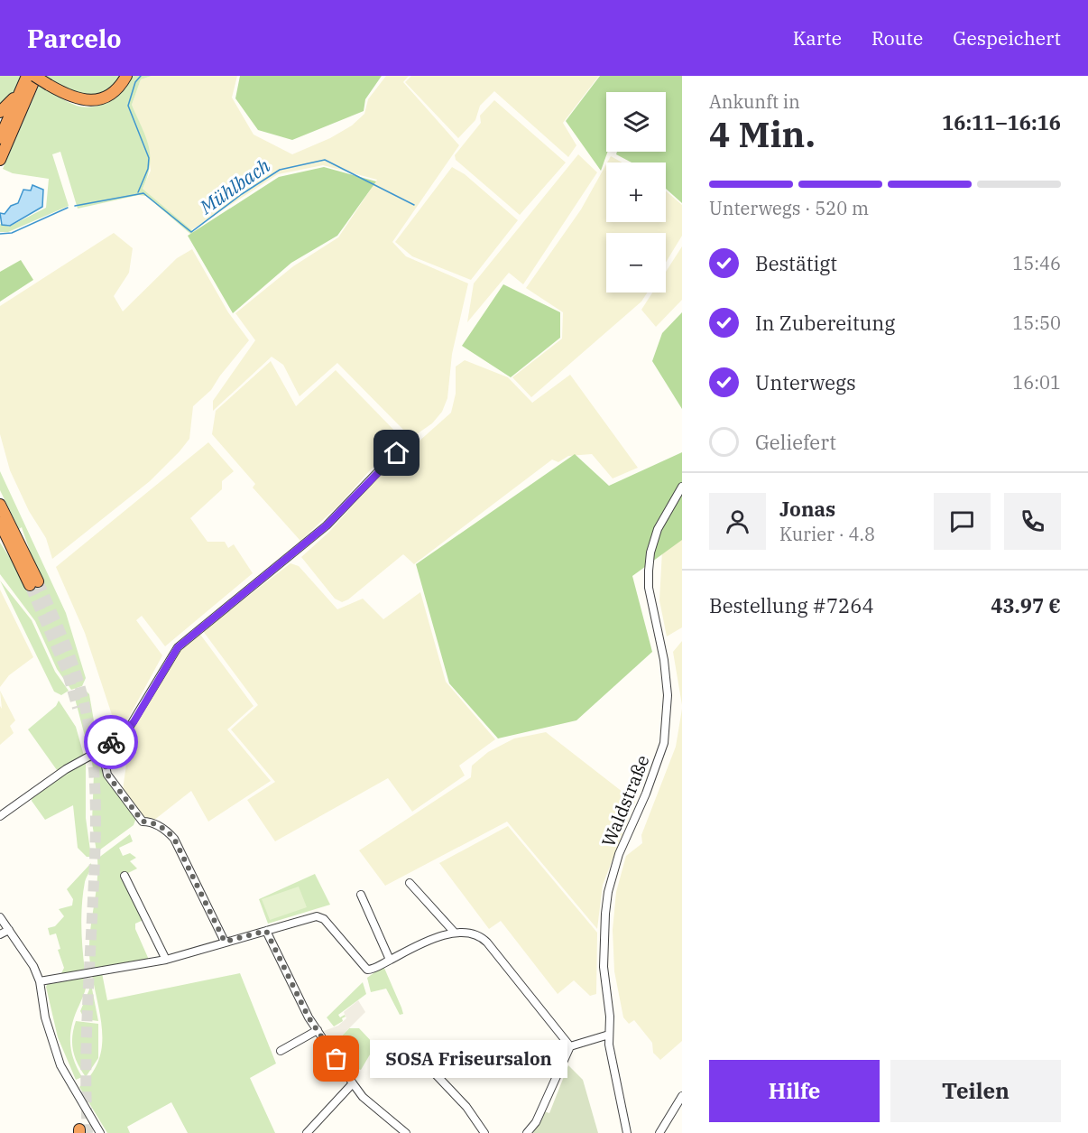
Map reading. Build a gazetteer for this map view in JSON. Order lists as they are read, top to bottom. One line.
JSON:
{"streets":{"street":["Waldstraße"]},"water":["Mühlbach"],"places":["SOSA Friseursalon"],"page":{"header":"Parcelo","nav":["Karte","Route","Gespeichert"],"heading":["4 Min.","Ankunft in","16:11–16:16"],"panel":["Jonas","Kurier · 4.8","Bestellung #7264","43.97 €"],"map_buttons":["+","−"],"bar":"Unterwegs · 520 m","list":[["Bestätigt","15:46"],["In Zubereitung","15:50"],["Unterwegs","16:01"],"Geliefert"],"bubble":"SOSA Friseursalon","buttons":["Hilfe","Teilen"]}}
